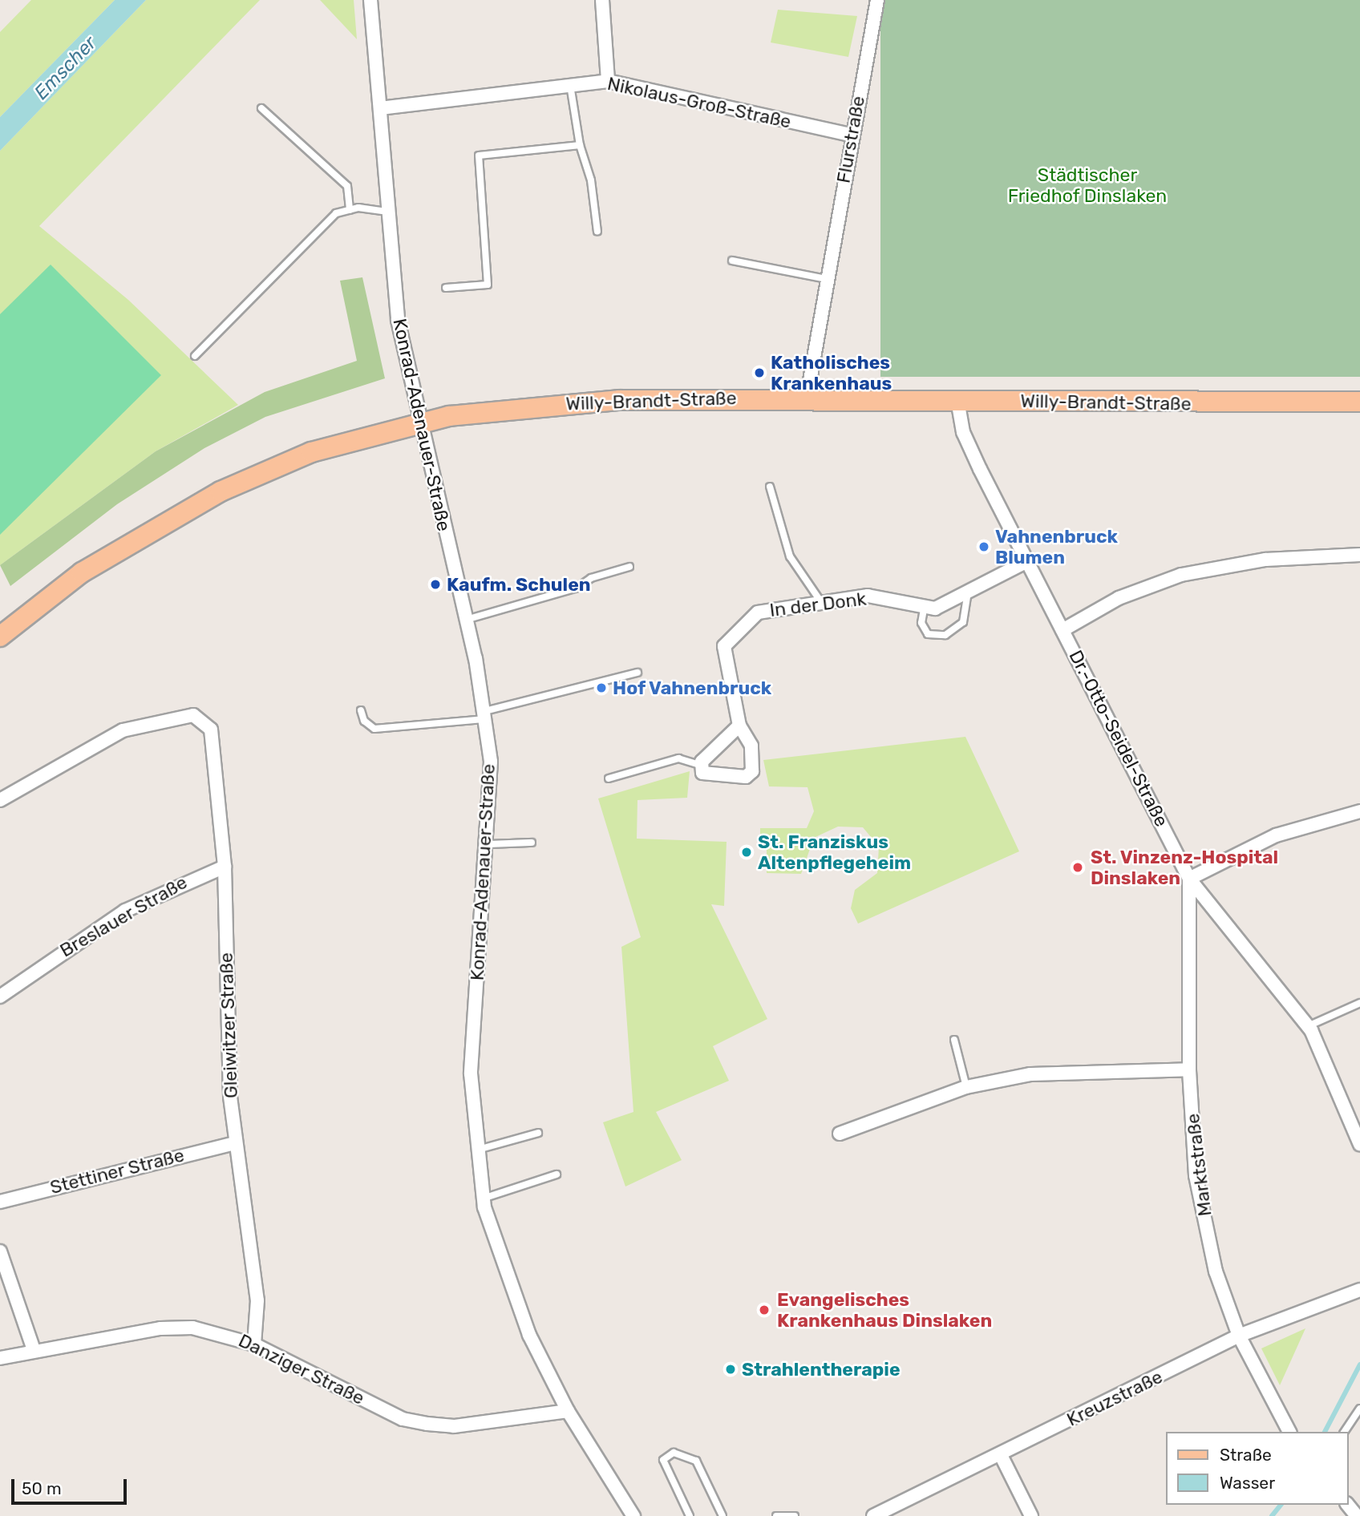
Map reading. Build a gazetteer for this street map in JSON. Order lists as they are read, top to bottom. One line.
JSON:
{"streets":{"main road":["Willy-Brandt-Straße"],"street":["Nikolaus-Groß-Straße","Flurstraße","Konrad-Adenauer-Straße","In der Donk","Dr.-Otto-Seidel-Straße","Breslauer Straße","Gleiwitzer Straße","Marktstraße","Stettiner Straße","Danziger Straße","Kreuzstraße"]},"crossings":[["Nikolaus-Groß-Straße","Flurstraße"],["Nikolaus-Groß-Straße","Konrad-Adenauer-Straße"],["Flurstraße","Willy-Brandt-Straße"],["Willy-Brandt-Straße","Konrad-Adenauer-Straße"],["Willy-Brandt-Straße","Dr.-Otto-Seidel-Straße"],["Konrad-Adenauer-Straße","Danziger Straße"],["Dr.-Otto-Seidel-Straße","Marktstraße"],["Breslauer Straße","Gleiwitzer Straße"],["Gleiwitzer Straße","Stettiner Straße"],["Gleiwitzer Straße","Danziger Straße"],["Marktstraße","Kreuzstraße"]],"water":["Emscher"],"parks":["Städtischer Friedhof Dinslaken"],"places":["Katholisches Krankenhaus","Vahnenbruck Blumen","Kaufm. Schulen","Hof Vahnenbruck","St. Franziskus Altenpflegeheim","St. Vinzenz-Hospital Dinslaken","Evangelisches Krankenhaus Dinslaken","Strahlentherapie"],"legend":["Straße","Wasser"],"scale_bar":"50 m"}
